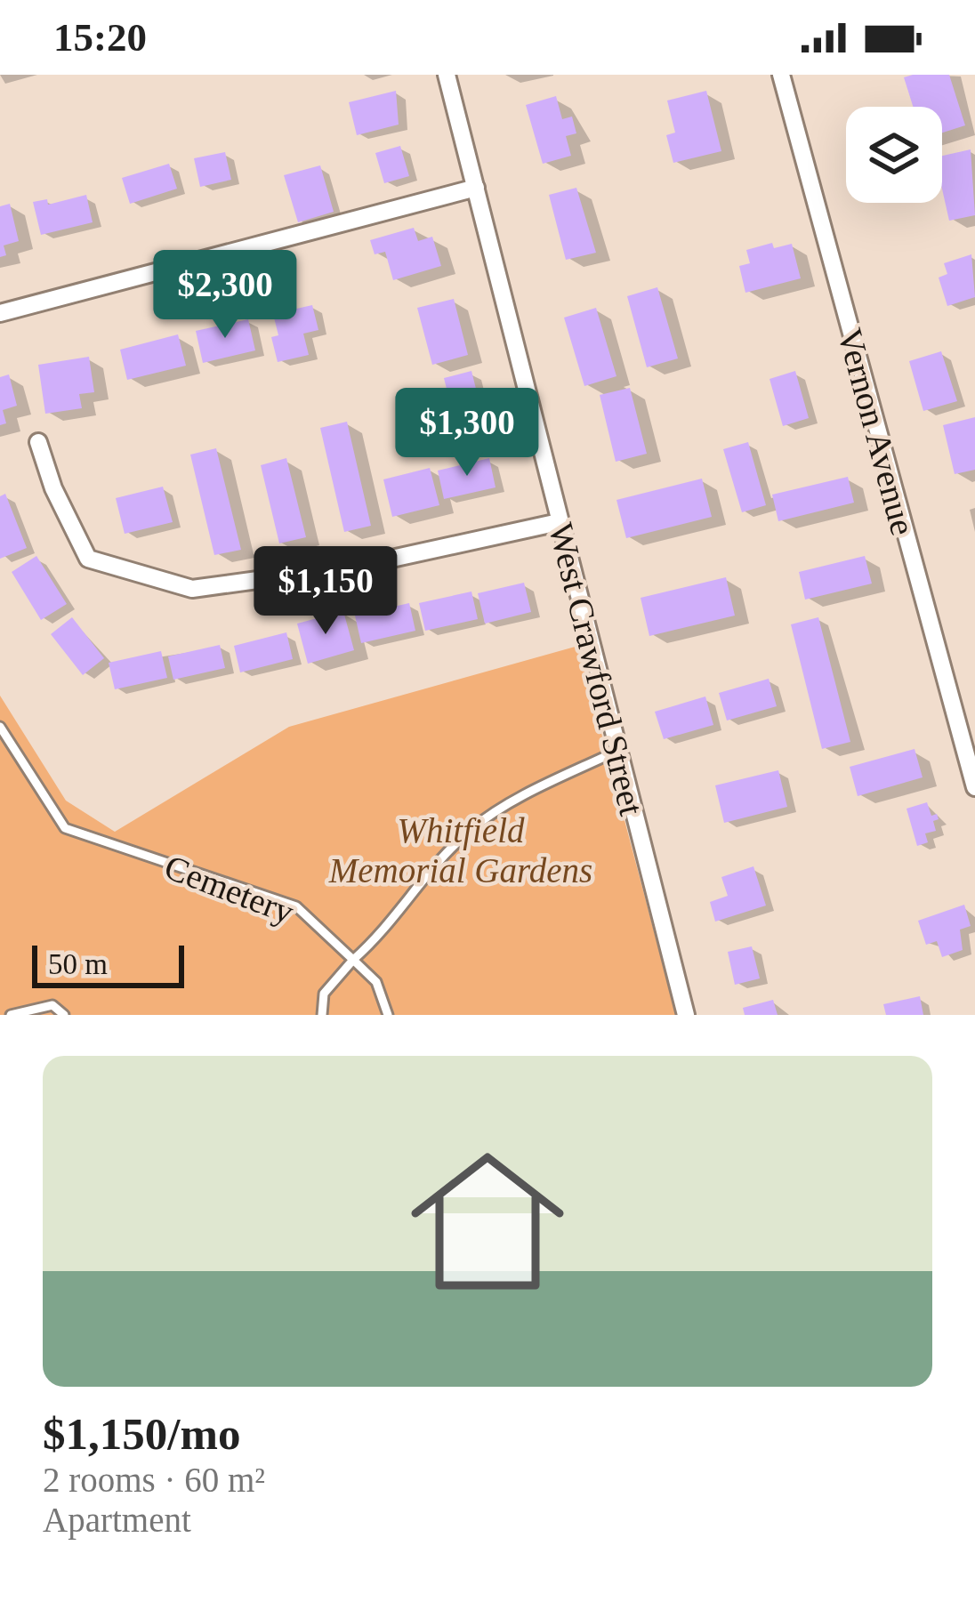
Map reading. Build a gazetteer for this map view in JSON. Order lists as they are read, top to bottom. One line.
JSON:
{"streets":{"street":["Vernon Avenue","West Crawford Street"],"lane":["Cemetery"]},"parks":["Whitfield Memorial Gardens"],"scale_bar":"50 m","page":{"status":"15:20","price":["$2,300","$1,300","$1,150"],"scale":"50 m","list":[{"name":"$1,150/mo","note":"2 rooms · 60 m² · Apartment"}]}}
